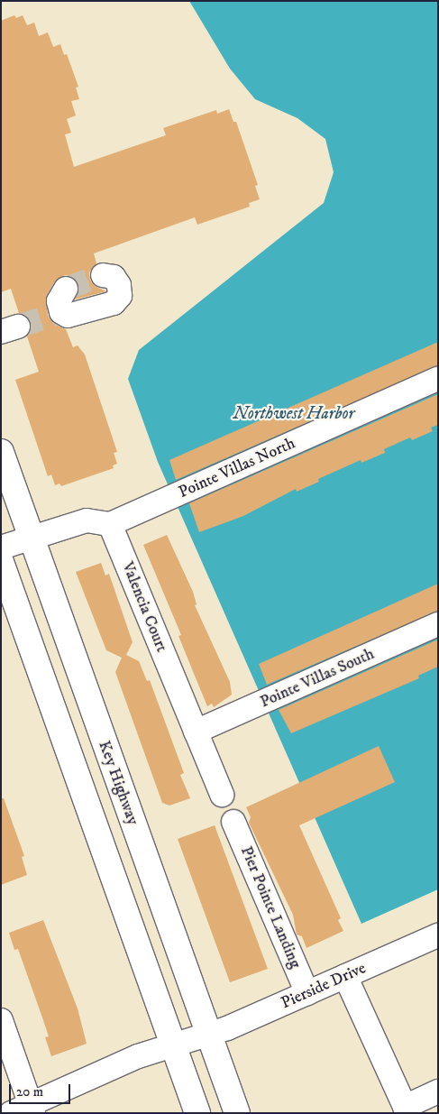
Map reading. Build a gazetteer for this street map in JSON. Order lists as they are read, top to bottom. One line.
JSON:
{"streets":{"main road":["Key Highway"],"street":["Pointe Villas North","Valencia Court","Pointe Villas South","Pier Pointe Landing","Pierside Drive"]},"crossings":[["Pointe Villas North","Valencia Court"],["Valencia Court","Pointe Villas South"],["Key Highway","Pierside Drive"],["Pier Pointe Landing","Pierside Drive"]],"water":["Northwest Harbor"],"scale_bar":"20 m"}
